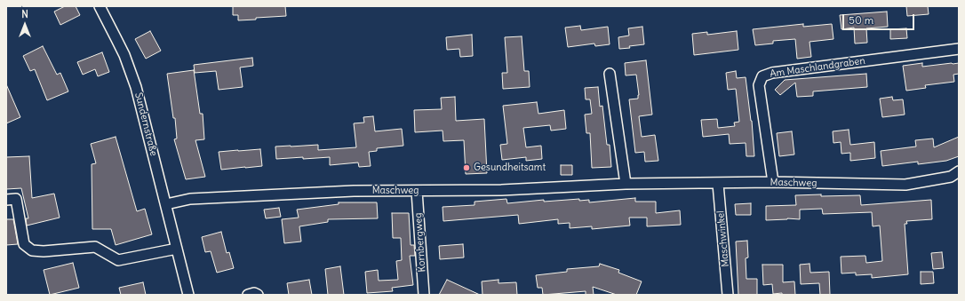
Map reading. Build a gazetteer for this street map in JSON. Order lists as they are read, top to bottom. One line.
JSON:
{"streets":{"street":["Am Maschlandgraben","Sundernstraße","Maschweg","Maschwinkel","Kornbergweg"]},"crossings":[["Am Maschlandgraben","Maschweg"],["Sundernstraße","Maschweg"],["Maschweg","Maschwinkel"],["Maschweg","Kornbergweg"]],"places":["Gesundheitsamt"],"scale_bar":"50 m","north":"top"}
